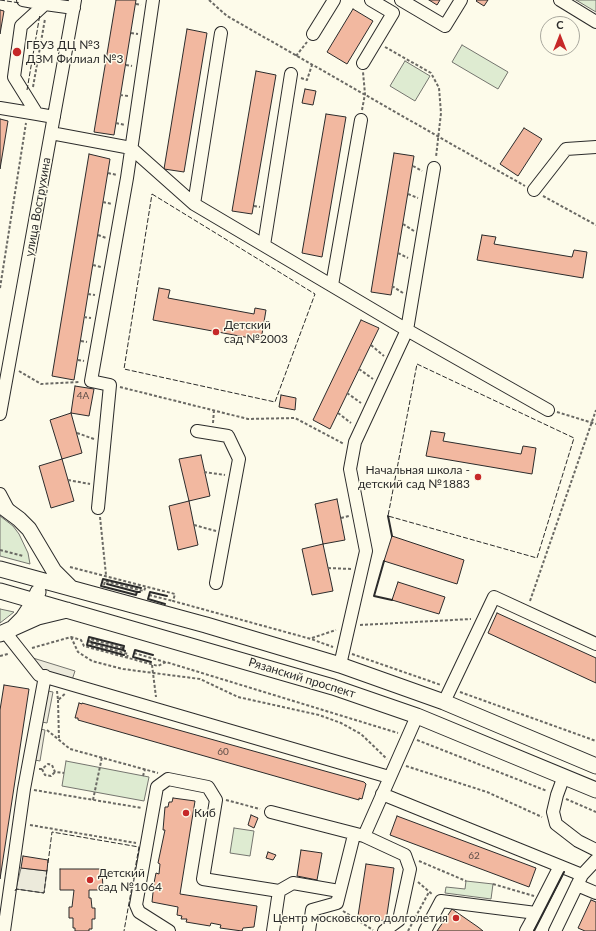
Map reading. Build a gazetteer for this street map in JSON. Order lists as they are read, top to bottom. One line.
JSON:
{"streets":{"main road":["Рязанский проспект"],"street":["улица Вострухина"]},"places":["ГБУЗ ДЦ №3 ДЗМ Филиал №3","Детский сад №2003","Начальная школа - детский сад №1883","Киб","Детский сад №1064","Центр московского долголетия"],"house_numbers":["4А","60","62"],"north":"top"}
